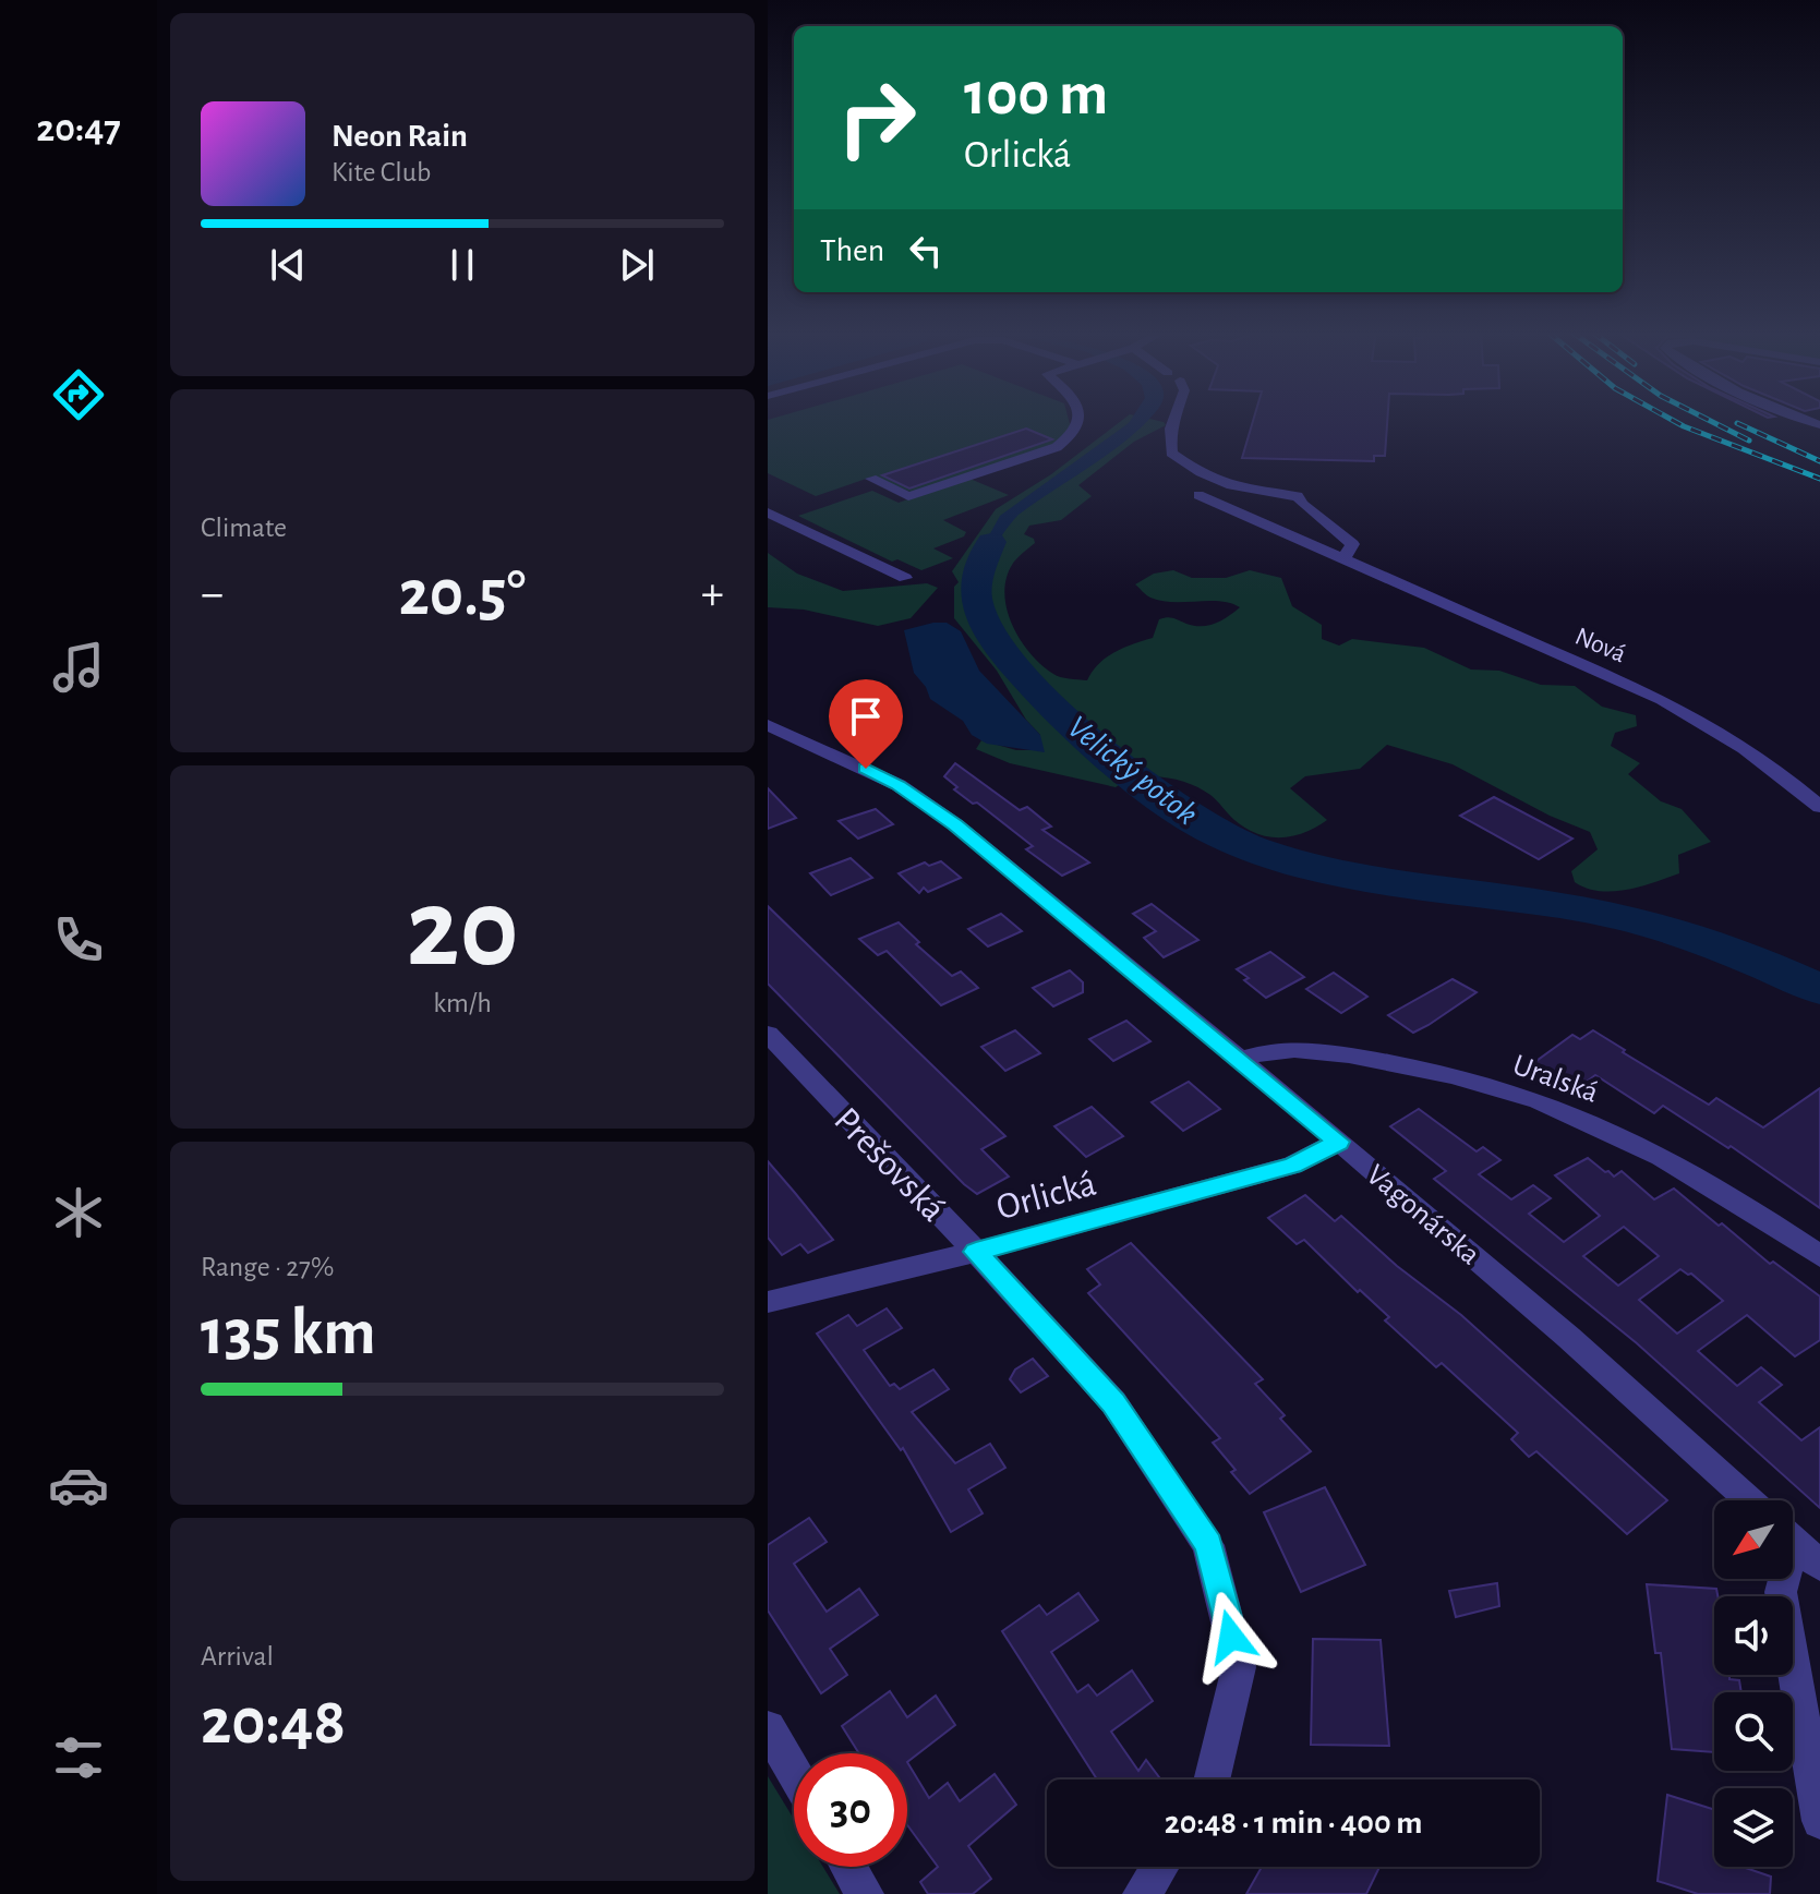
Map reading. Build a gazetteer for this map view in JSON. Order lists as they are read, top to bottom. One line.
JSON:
{"streets":{"street":["Nová","Uralská","Prešovská","Orlická","Vagonárska"]},"crossings":[["Uralská","Vagonárska"],["Prešovská","Orlická"],["Orlická","Vagonárska"]],"water":["Velický potok"],"north":"bottom left","page":{"tabs":"20:47","turn":["100 m","Orlická"],"song":["Neon Rain","Kite Club"],"then":"Then","tile":["Climate",["20","km/h"],["Range · 27%","135 km"],["Arrival","20:48"]],"heat":["−","20.5°","+"],"limit":"30","trip":"20:48 · 1 min · 400 m"}}
